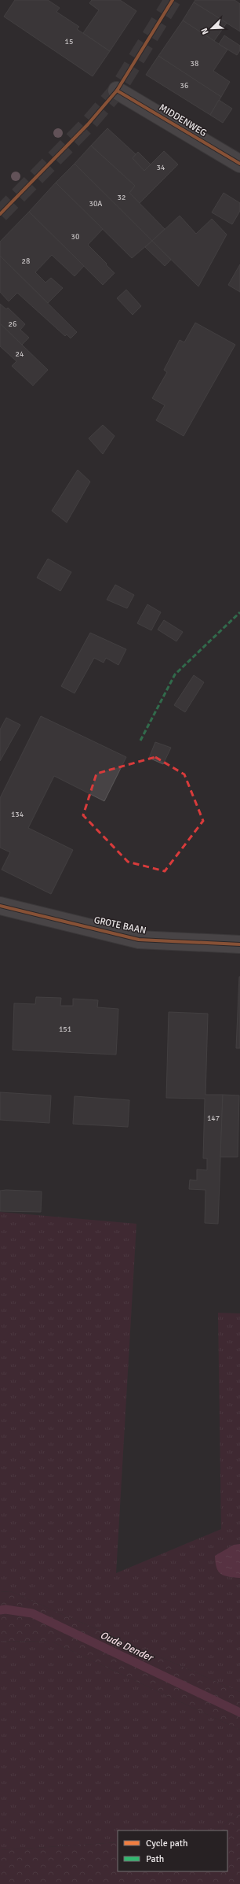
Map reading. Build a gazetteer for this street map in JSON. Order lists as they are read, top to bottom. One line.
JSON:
{"streets":{"street":["MIDDENWEG","GROTE BAAN"]},"water":["Oude Dender"],"house_numbers":["15","38","36","34","32","30A","30","28","26","24","134","151","147"],"legend":["Cycle path","Path"],"north":"bottom left"}
